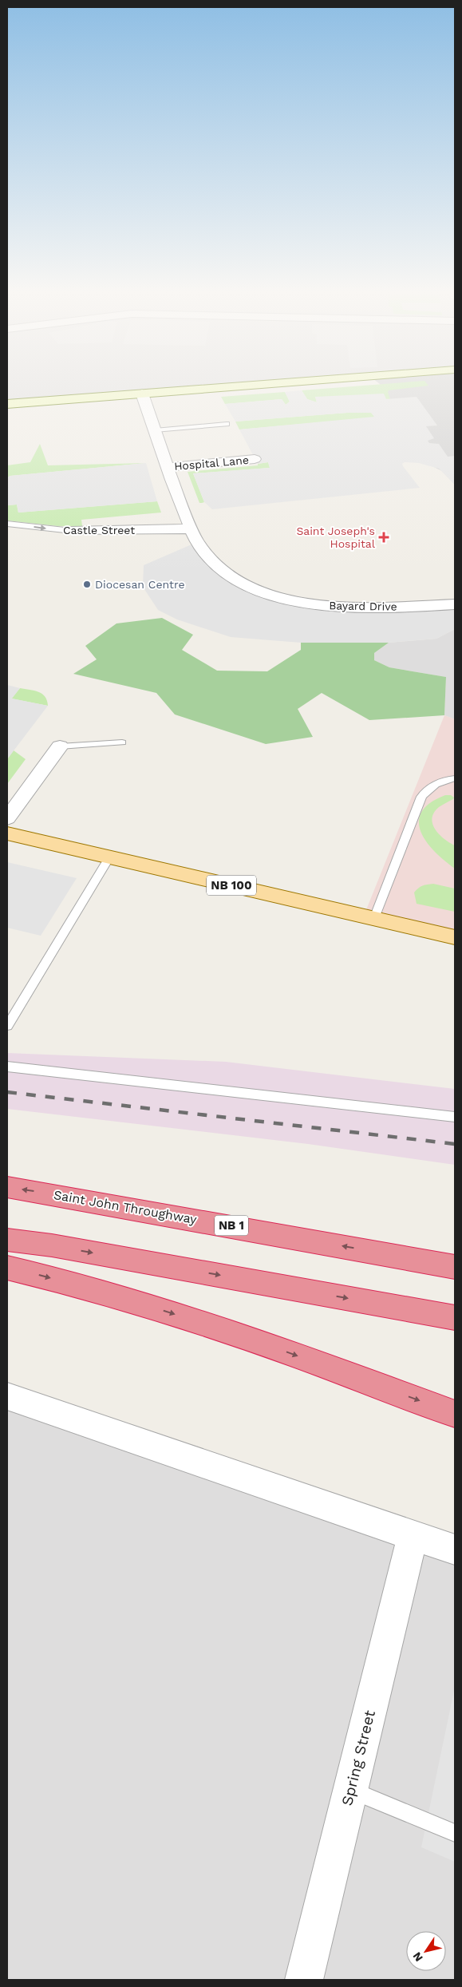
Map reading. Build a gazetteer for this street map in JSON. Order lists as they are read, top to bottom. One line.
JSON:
{"streets":{"highway":["Saint John Throughway","NB 1"],"main road":["NB 100"],"street":["Hospital Lane","Castle Street","Bayard Drive","Spring Street"]},"crossings":[["Hospital Lane","Bayard Drive"],["Castle Street","Bayard Drive"]],"one_way":["Castle Street"],"places":{"health":["Saint Joseph's Hospital"],"other":["Diocesan Centre"]},"north":"bottom left"}
